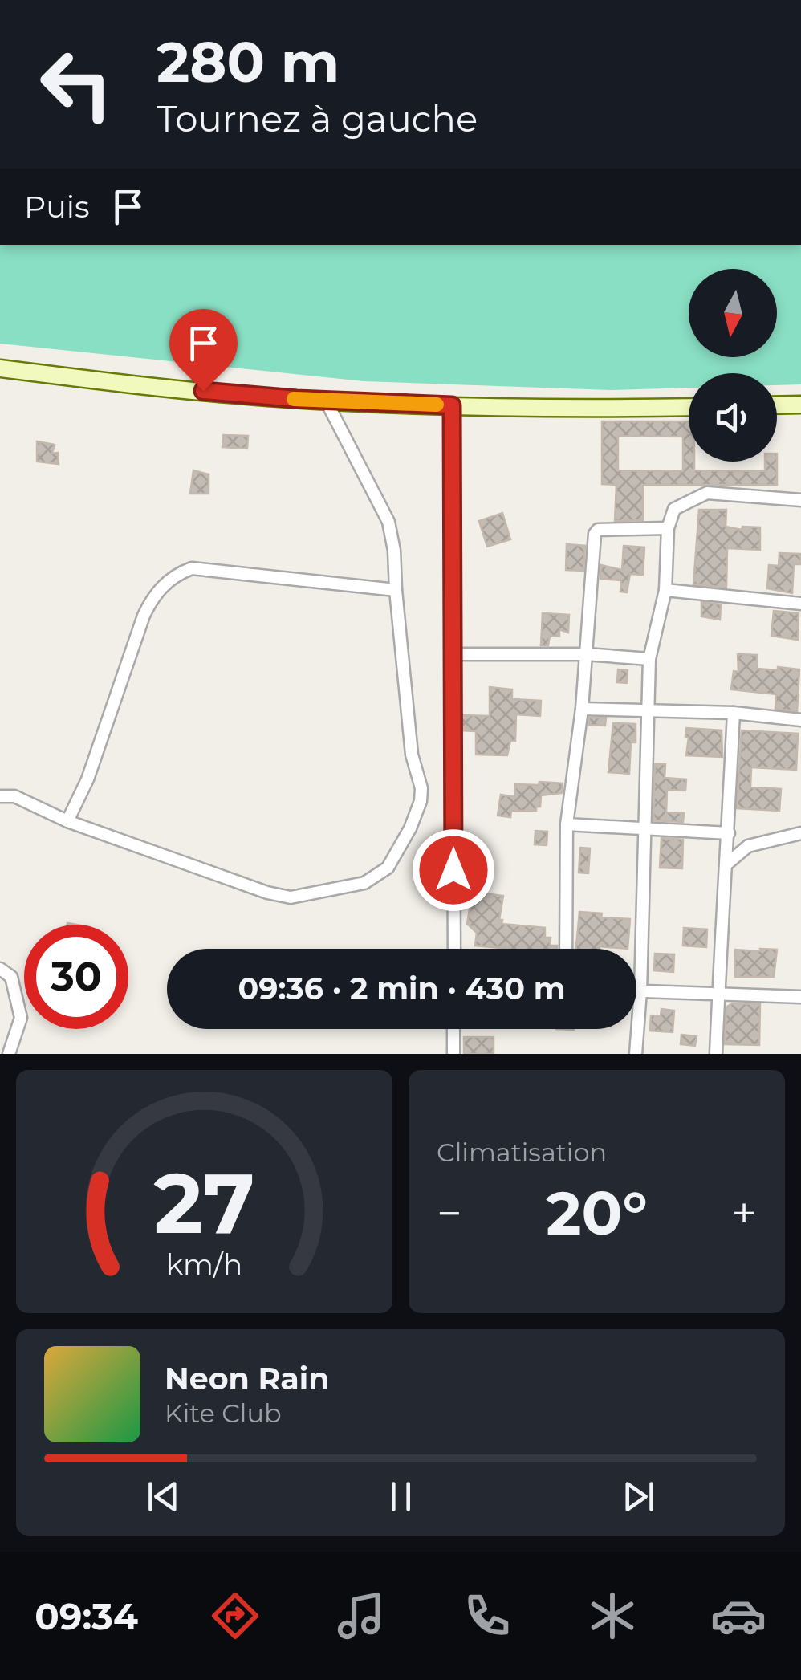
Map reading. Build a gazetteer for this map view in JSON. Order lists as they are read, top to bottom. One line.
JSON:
{"north":"bottom","page":{"turn":["280 m","Tournez à gauche"],"then":"Puis","limit":"30","trip":"09:36 · 2 min · 430 m","tile":"Climatisation","heat":["−","20°","+"],"song":["Neon Rain","Kite Club"],"tabs":"09:34","gauge":["27","km/h"]}}
